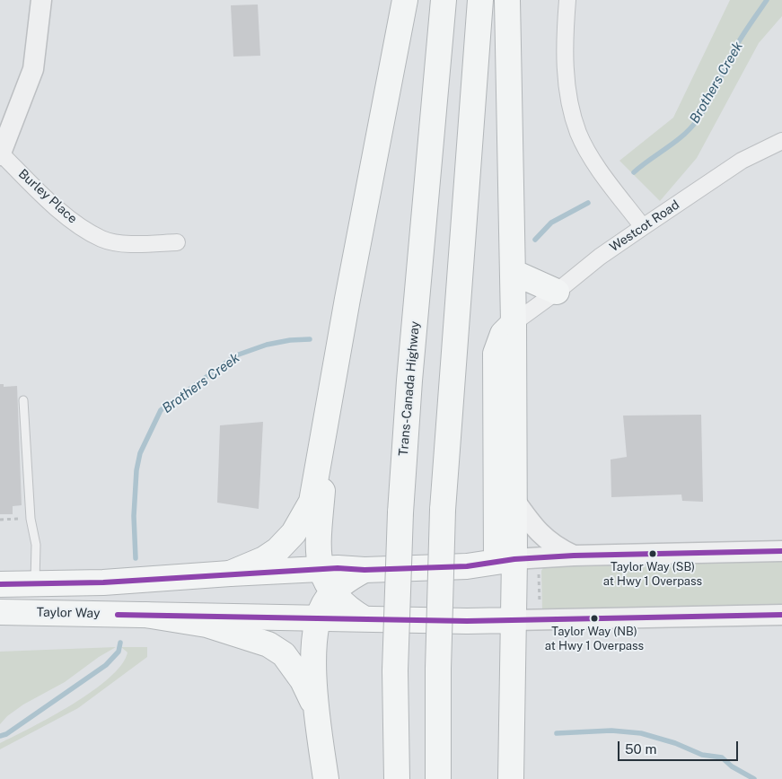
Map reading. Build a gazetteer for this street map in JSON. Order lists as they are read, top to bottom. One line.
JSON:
{"streets":{"highway":["Trans-Canada Highway","Taylor Way"],"street":["Burley Place","Westcot Road"]},"water":["Brothers Creek"],"places":["Taylor Way (SB) at Hwy 1 Overpass","Taylor Way (NB) at Hwy 1 Overpass"],"scale_bar":"50 m"}
